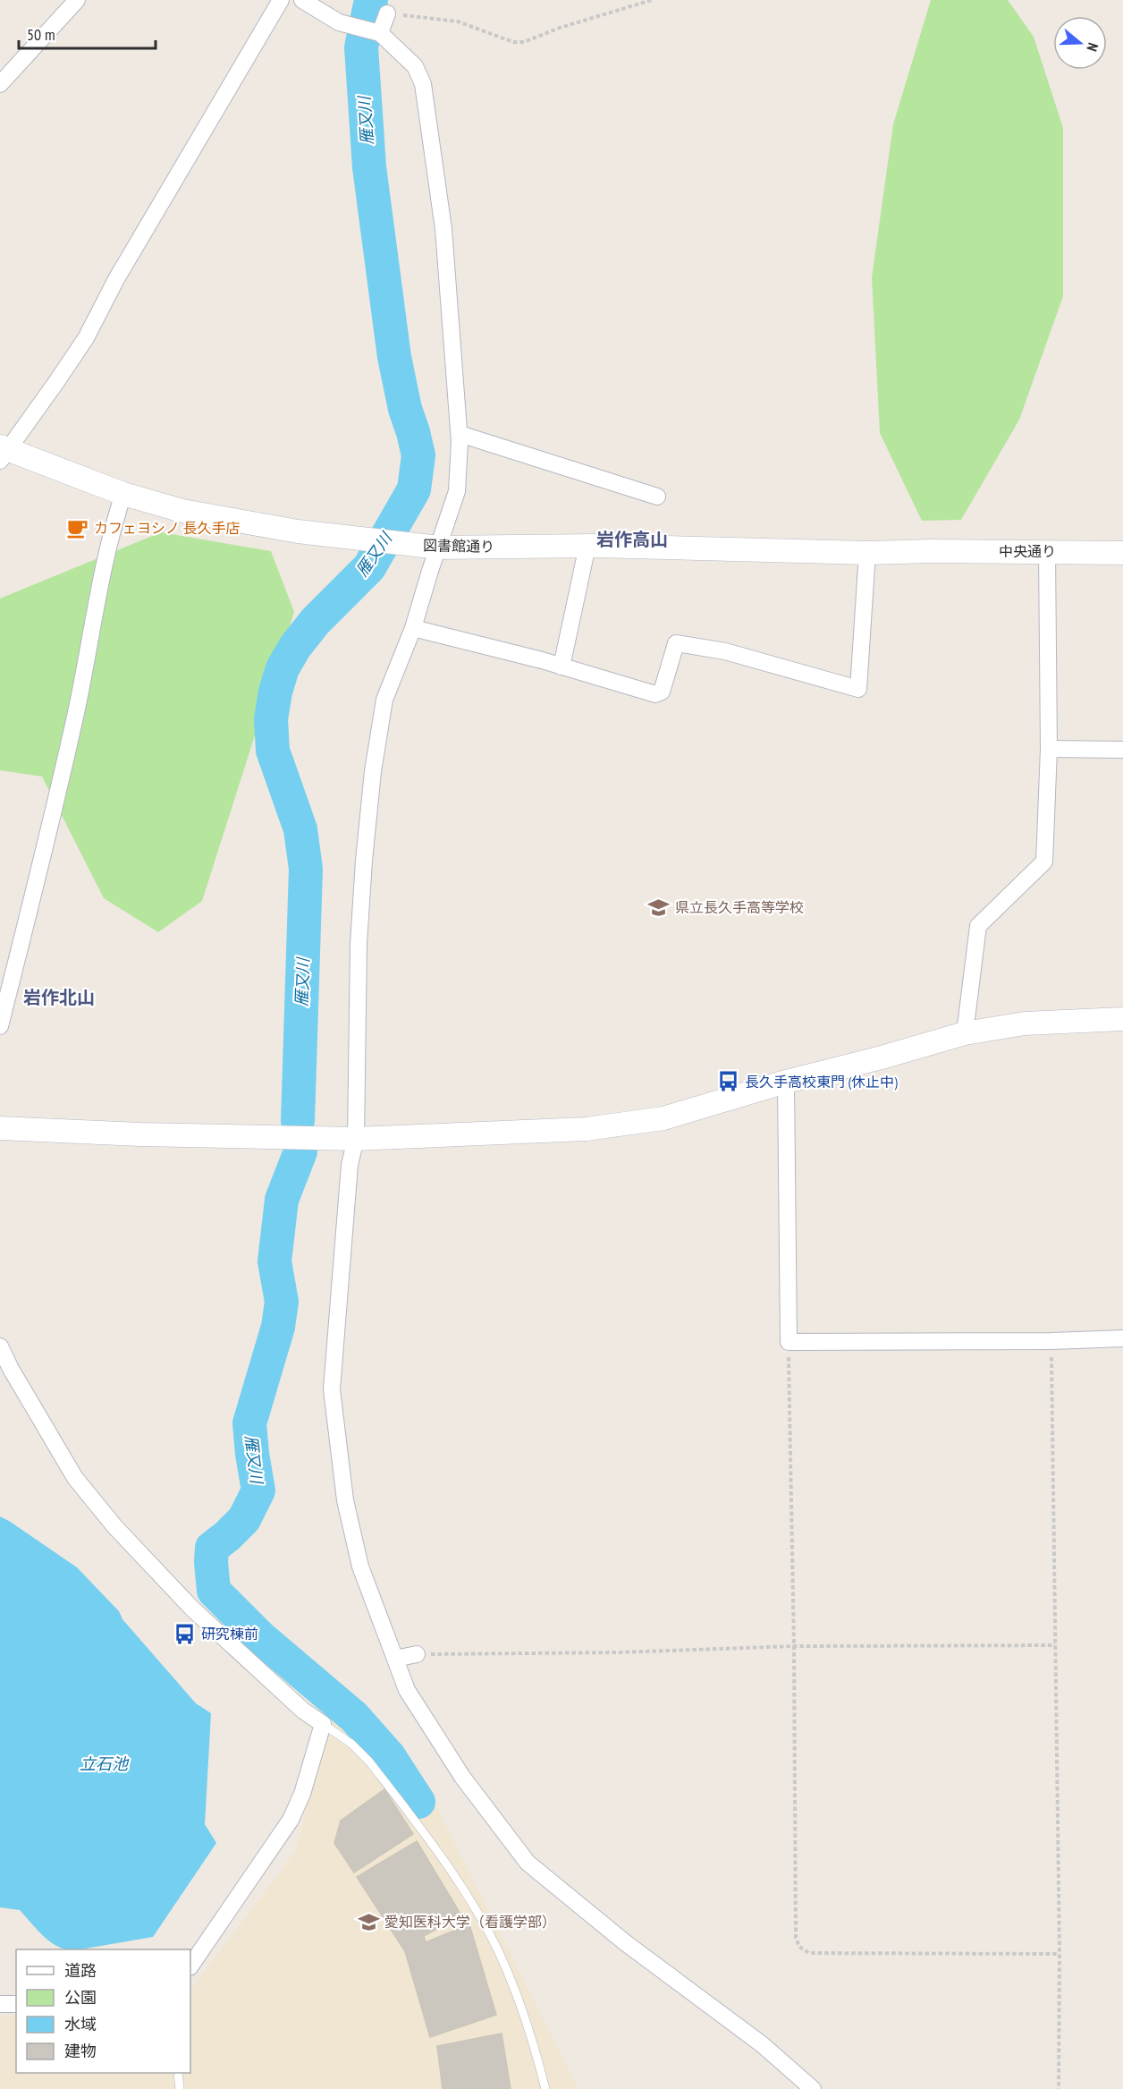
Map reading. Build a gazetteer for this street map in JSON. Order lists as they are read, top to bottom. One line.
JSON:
{"streets":{"street":["図書館通り","中央通り"]},"crossings":[["図書館通り","中央通り"]],"districts":["岩作高山","岩作北山"],"water":["雁又川","立石池"],"places":{"cafe":["カフェヨシノ 長久手店"],"school or university":["県立長久手高等学校","愛知医科大学（看護学部）"],"bus stop":["長久手高校東門 (休止中)","研究棟前"]},"legend":["道路","公園","水域","建物"],"scale_bar":"50 m","north":"right"}
